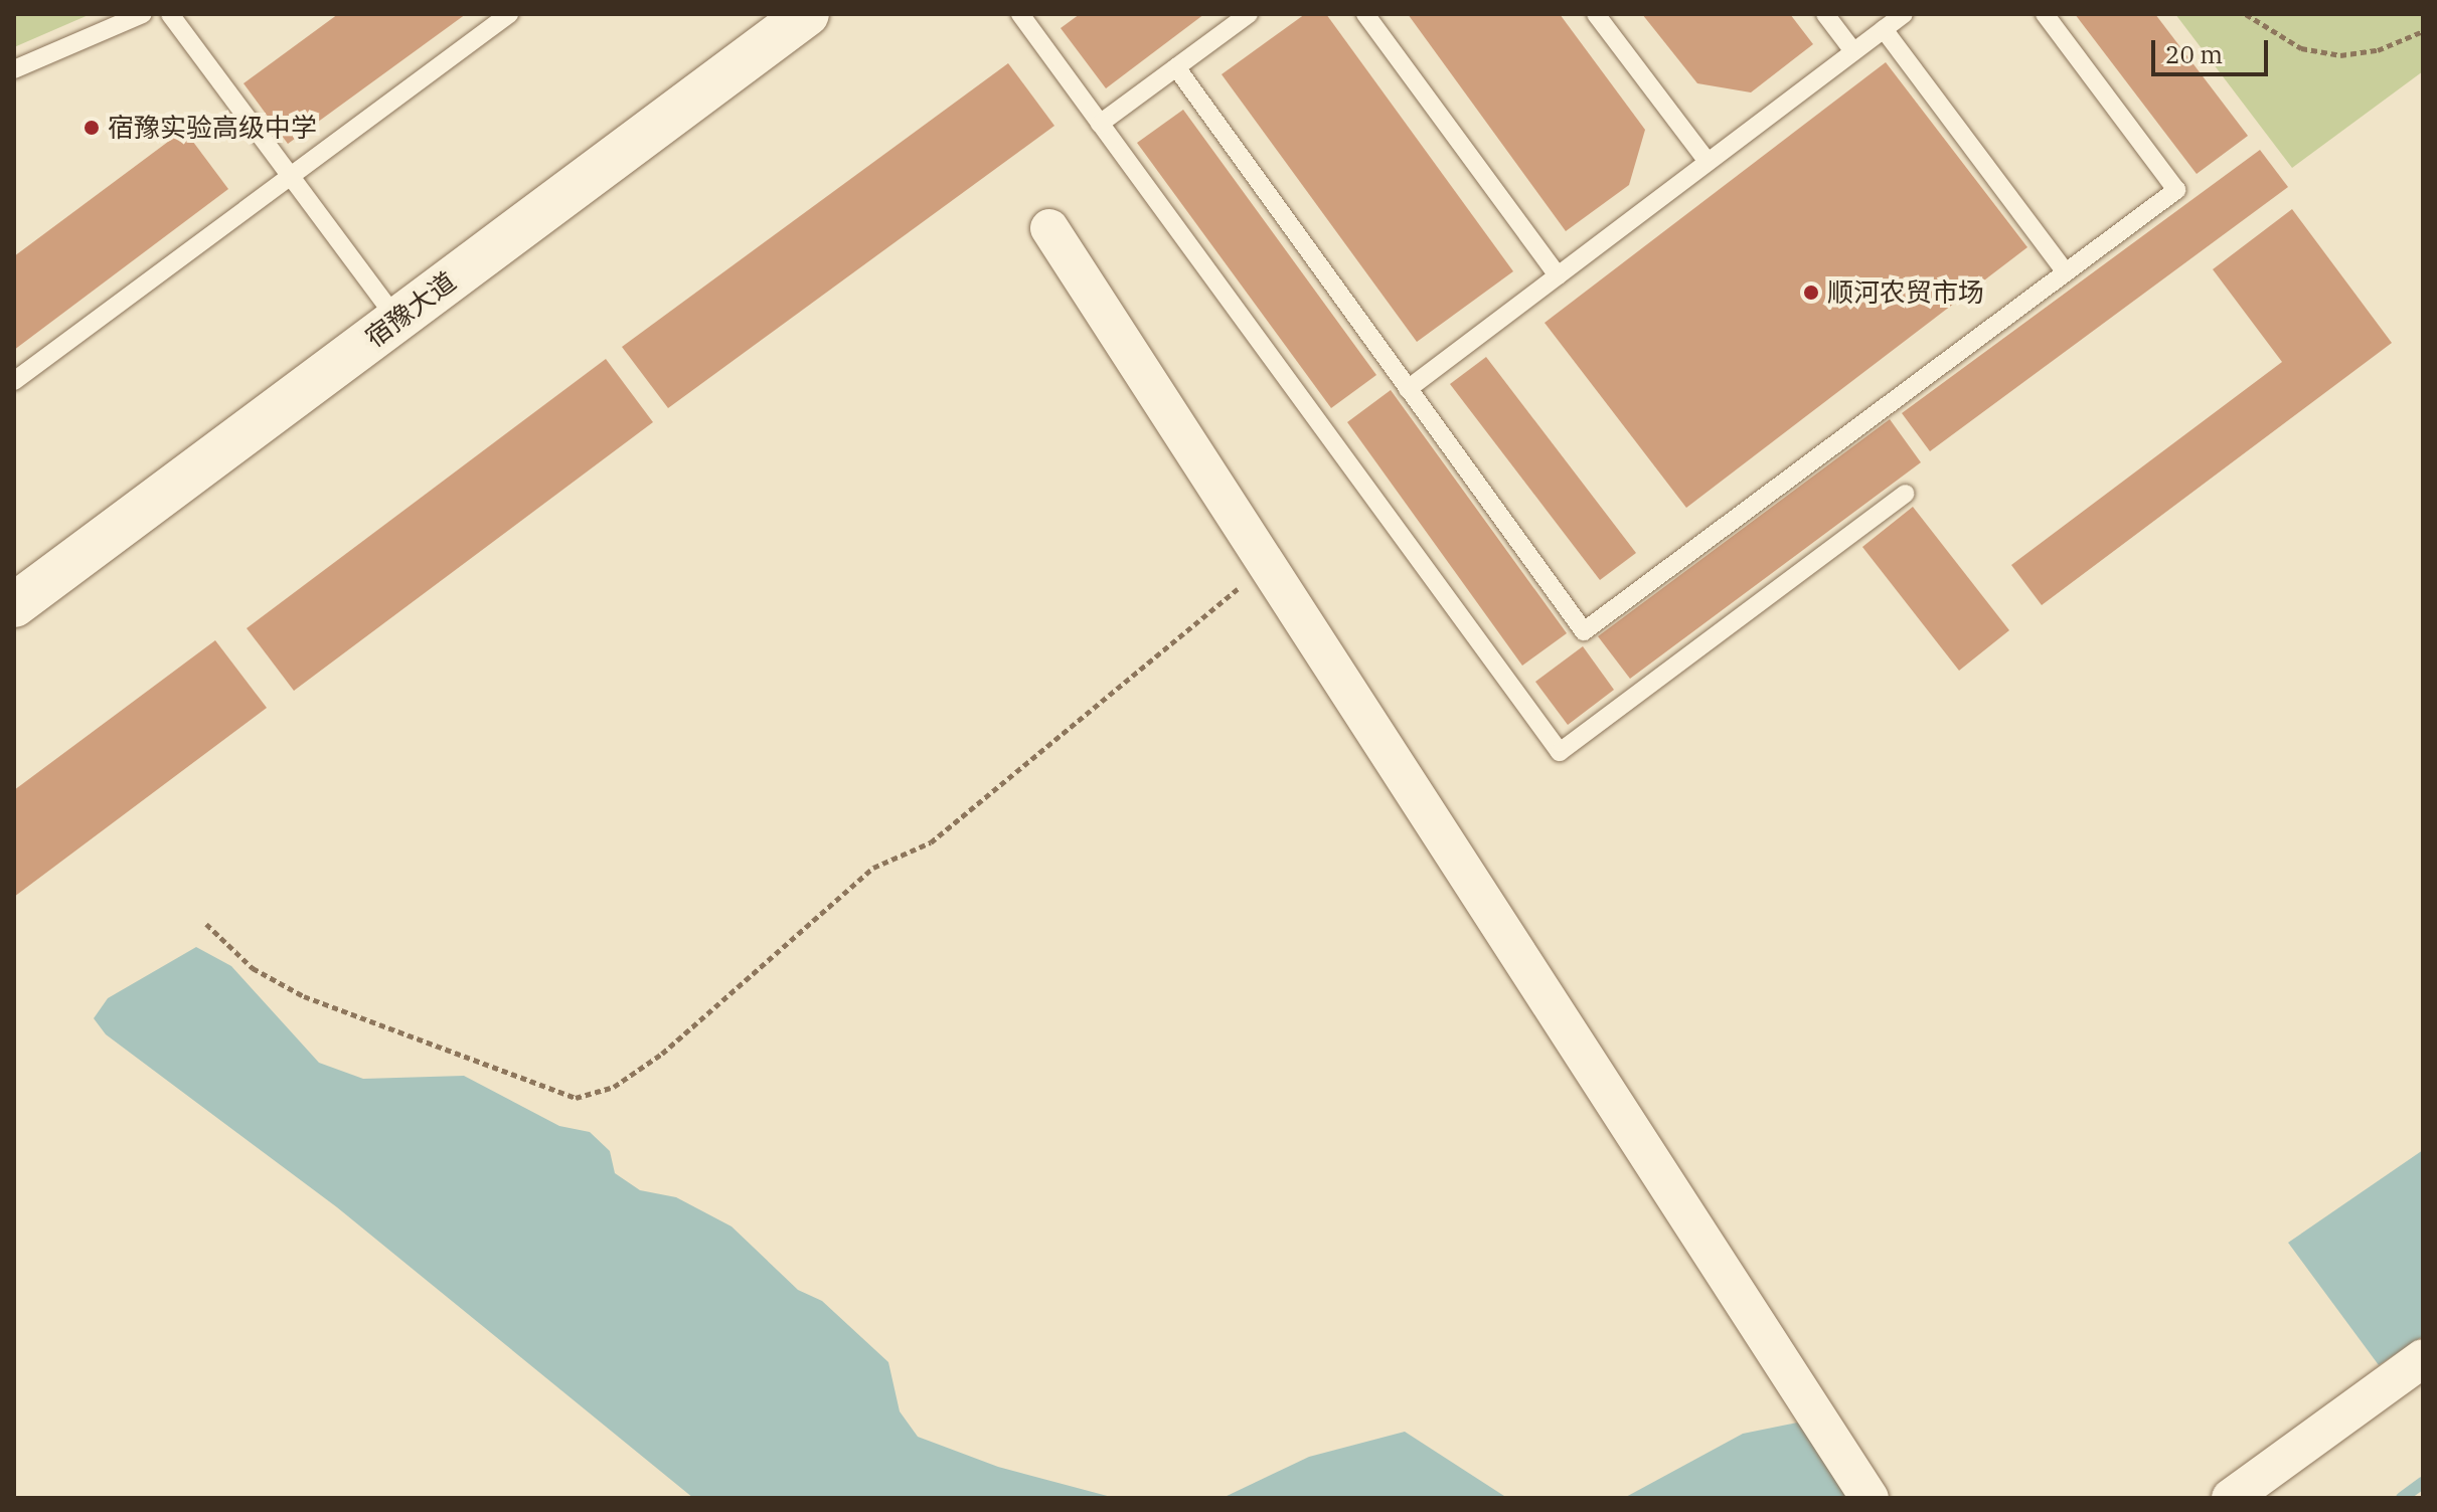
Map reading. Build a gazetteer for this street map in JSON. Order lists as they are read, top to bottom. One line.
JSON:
{"streets":{"street":["宿豫大道"]},"places":["宿豫实验高级中学","顺河农贸市场"],"scale_bar":"20 m"}
